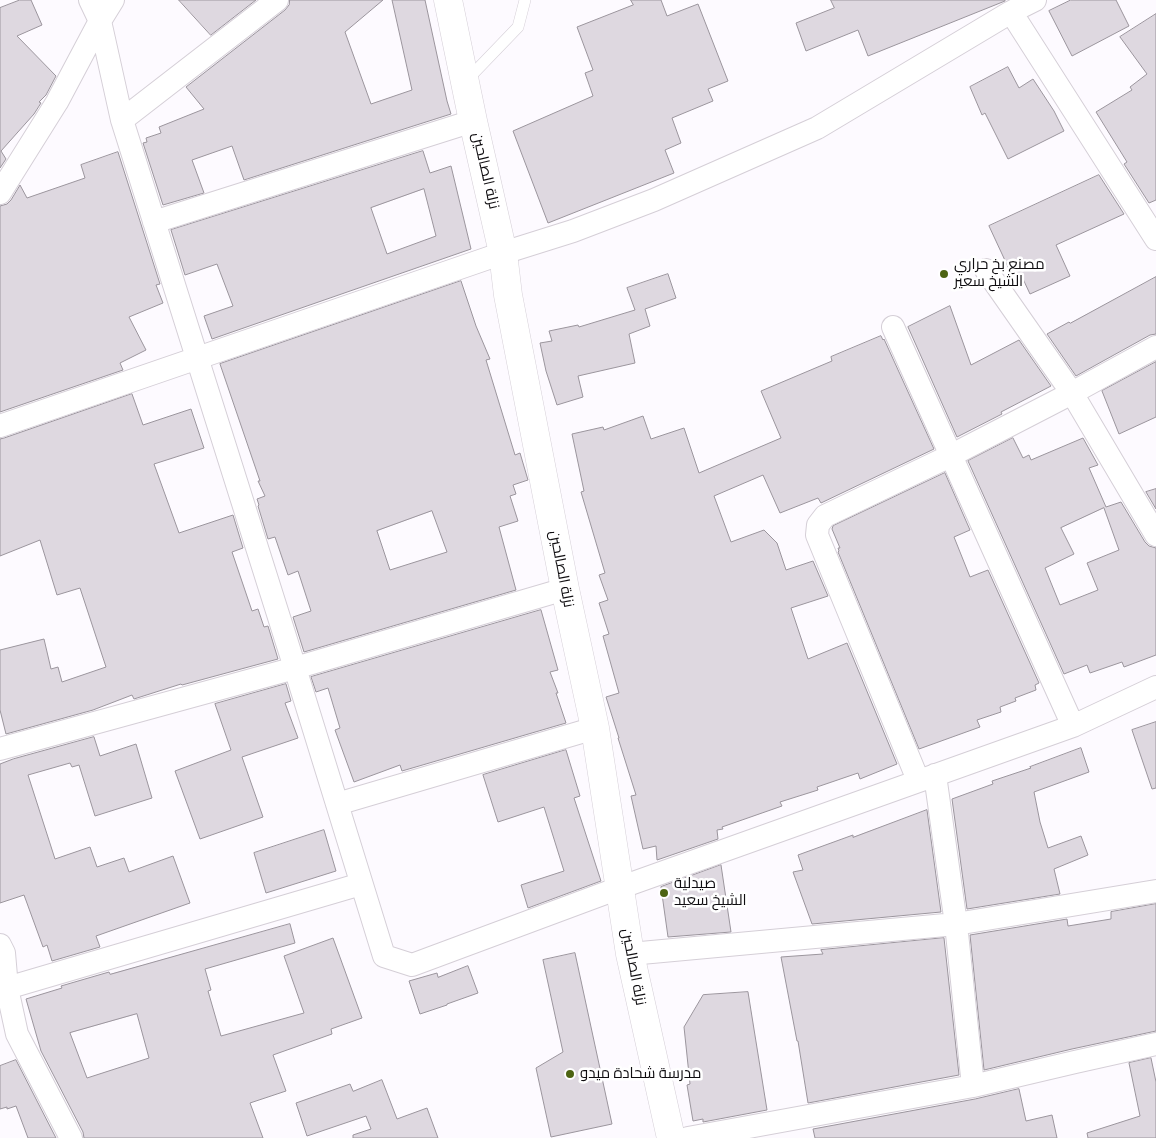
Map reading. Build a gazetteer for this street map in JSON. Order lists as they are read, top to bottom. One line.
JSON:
{"streets":{"main road":["نزلة الصالحين"]},"places":["مصنع بخ حراري الشيخ سعير","صيدلية الشيخ سعيد","مدرسة شحادة ميدو"]}
